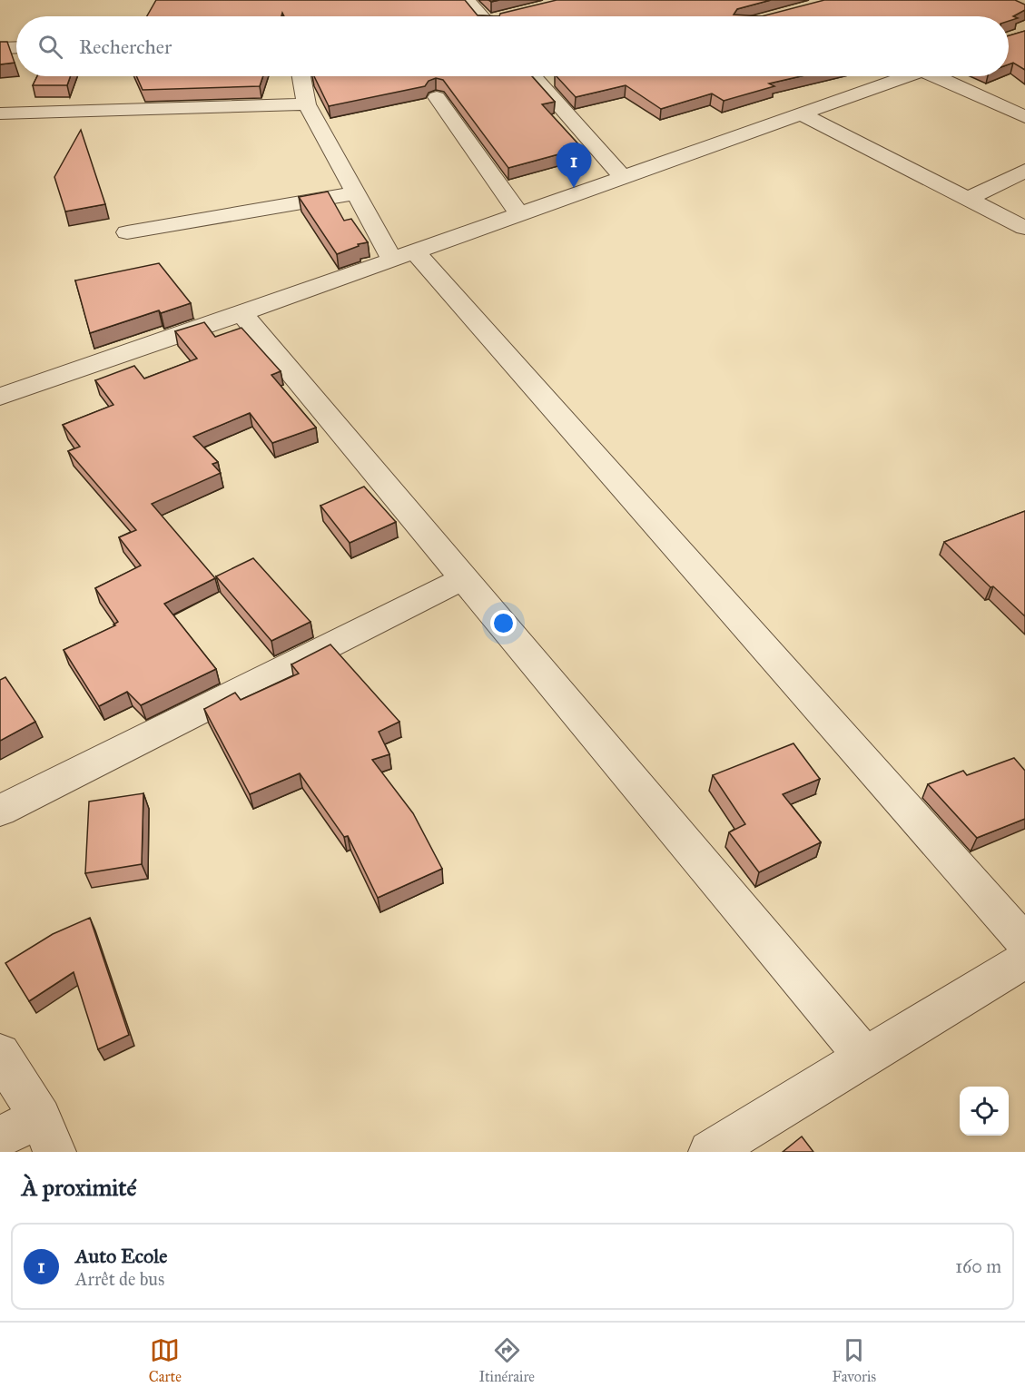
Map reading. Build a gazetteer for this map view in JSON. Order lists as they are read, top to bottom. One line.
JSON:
{"page":{"search":"Rechercher","pins":"1","heading":"À proximité","list":[{"mark":"1","name":"Auto Ecole","note":"Arrêt de bus","value":"160 m"}],"nav":["Carte","Itinéraire","Favoris"]}}
